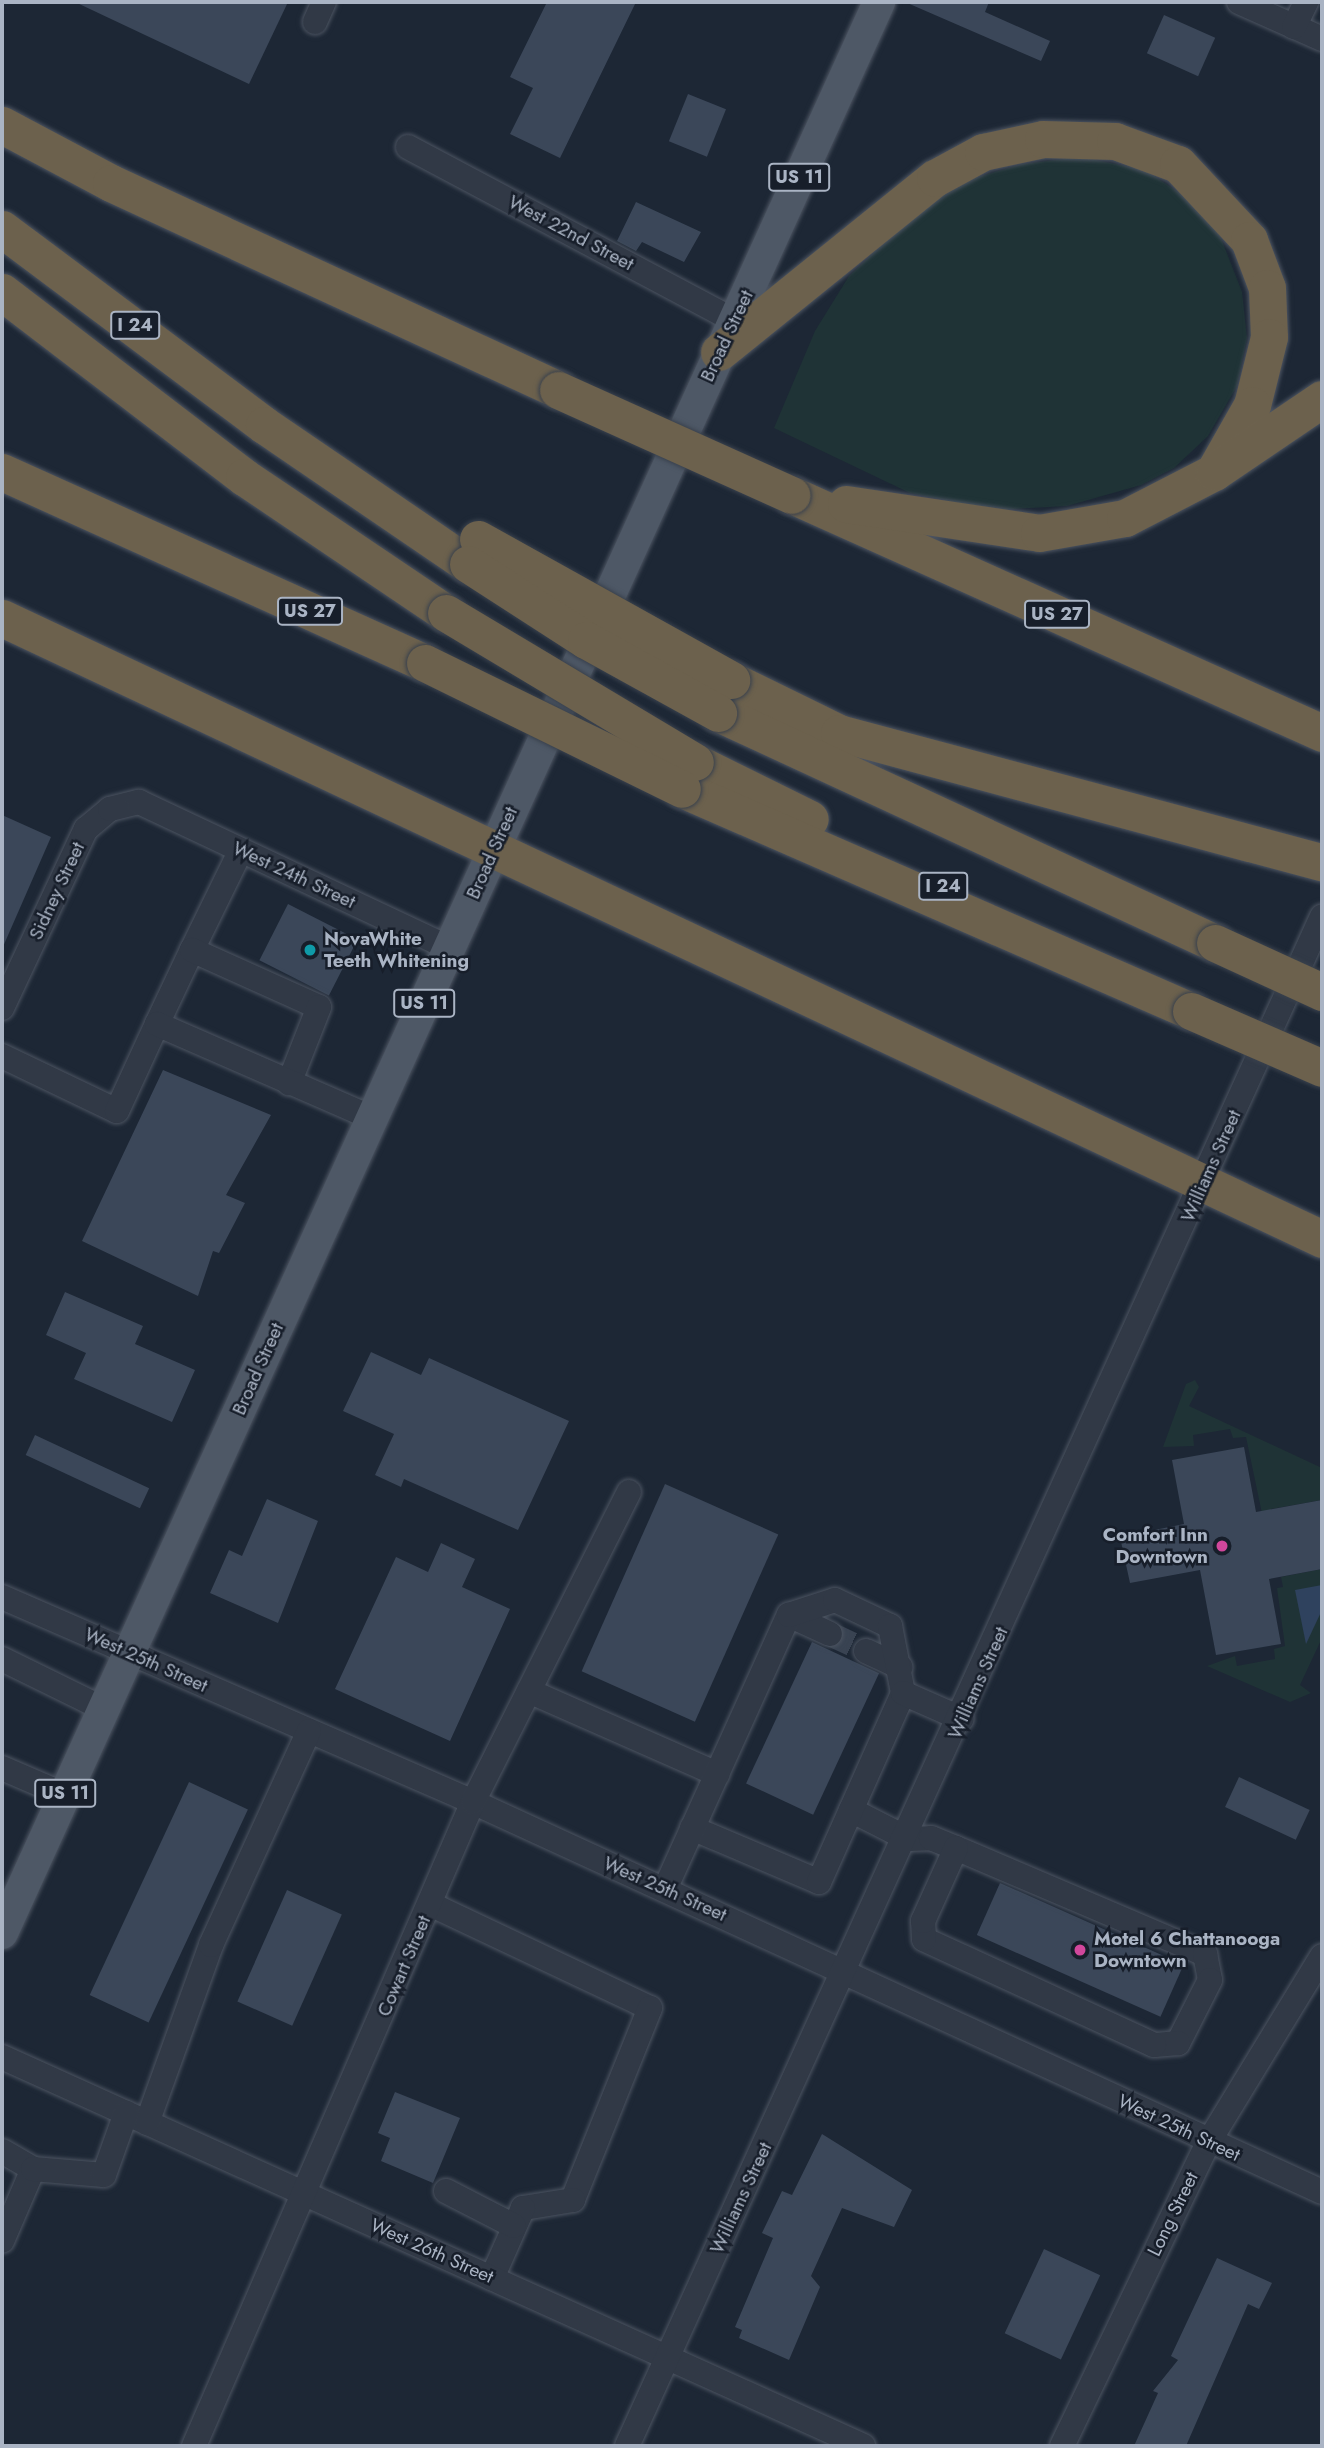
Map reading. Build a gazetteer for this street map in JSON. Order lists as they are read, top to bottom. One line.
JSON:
{"streets":{"highway":["I 24","US 27"],"main road":["US 11","Broad Street"],"street":["West 22nd Street","West 24th Street","Sidney Street","Williams Street","West 25th Street","Cowart Street","Long Street","West 26th Street"]},"crossings":[["West 22nd Street","Broad Street"],["I 24","US 27"],["Broad Street","West 24th Street"],["Broad Street","West 25th Street"],["West 24th Street","Sidney Street"],["Williams Street","West 25th Street"],["Williams Street","West 26th Street"],["West 25th Street","Cowart Street"],["West 25th Street","Long Street"],["Cowart Street","West 26th Street"]],"places":["NovaWhite Teeth Whitening","Comfort Inn Downtown","Motel 6 Chattanooga Downtown"]}
